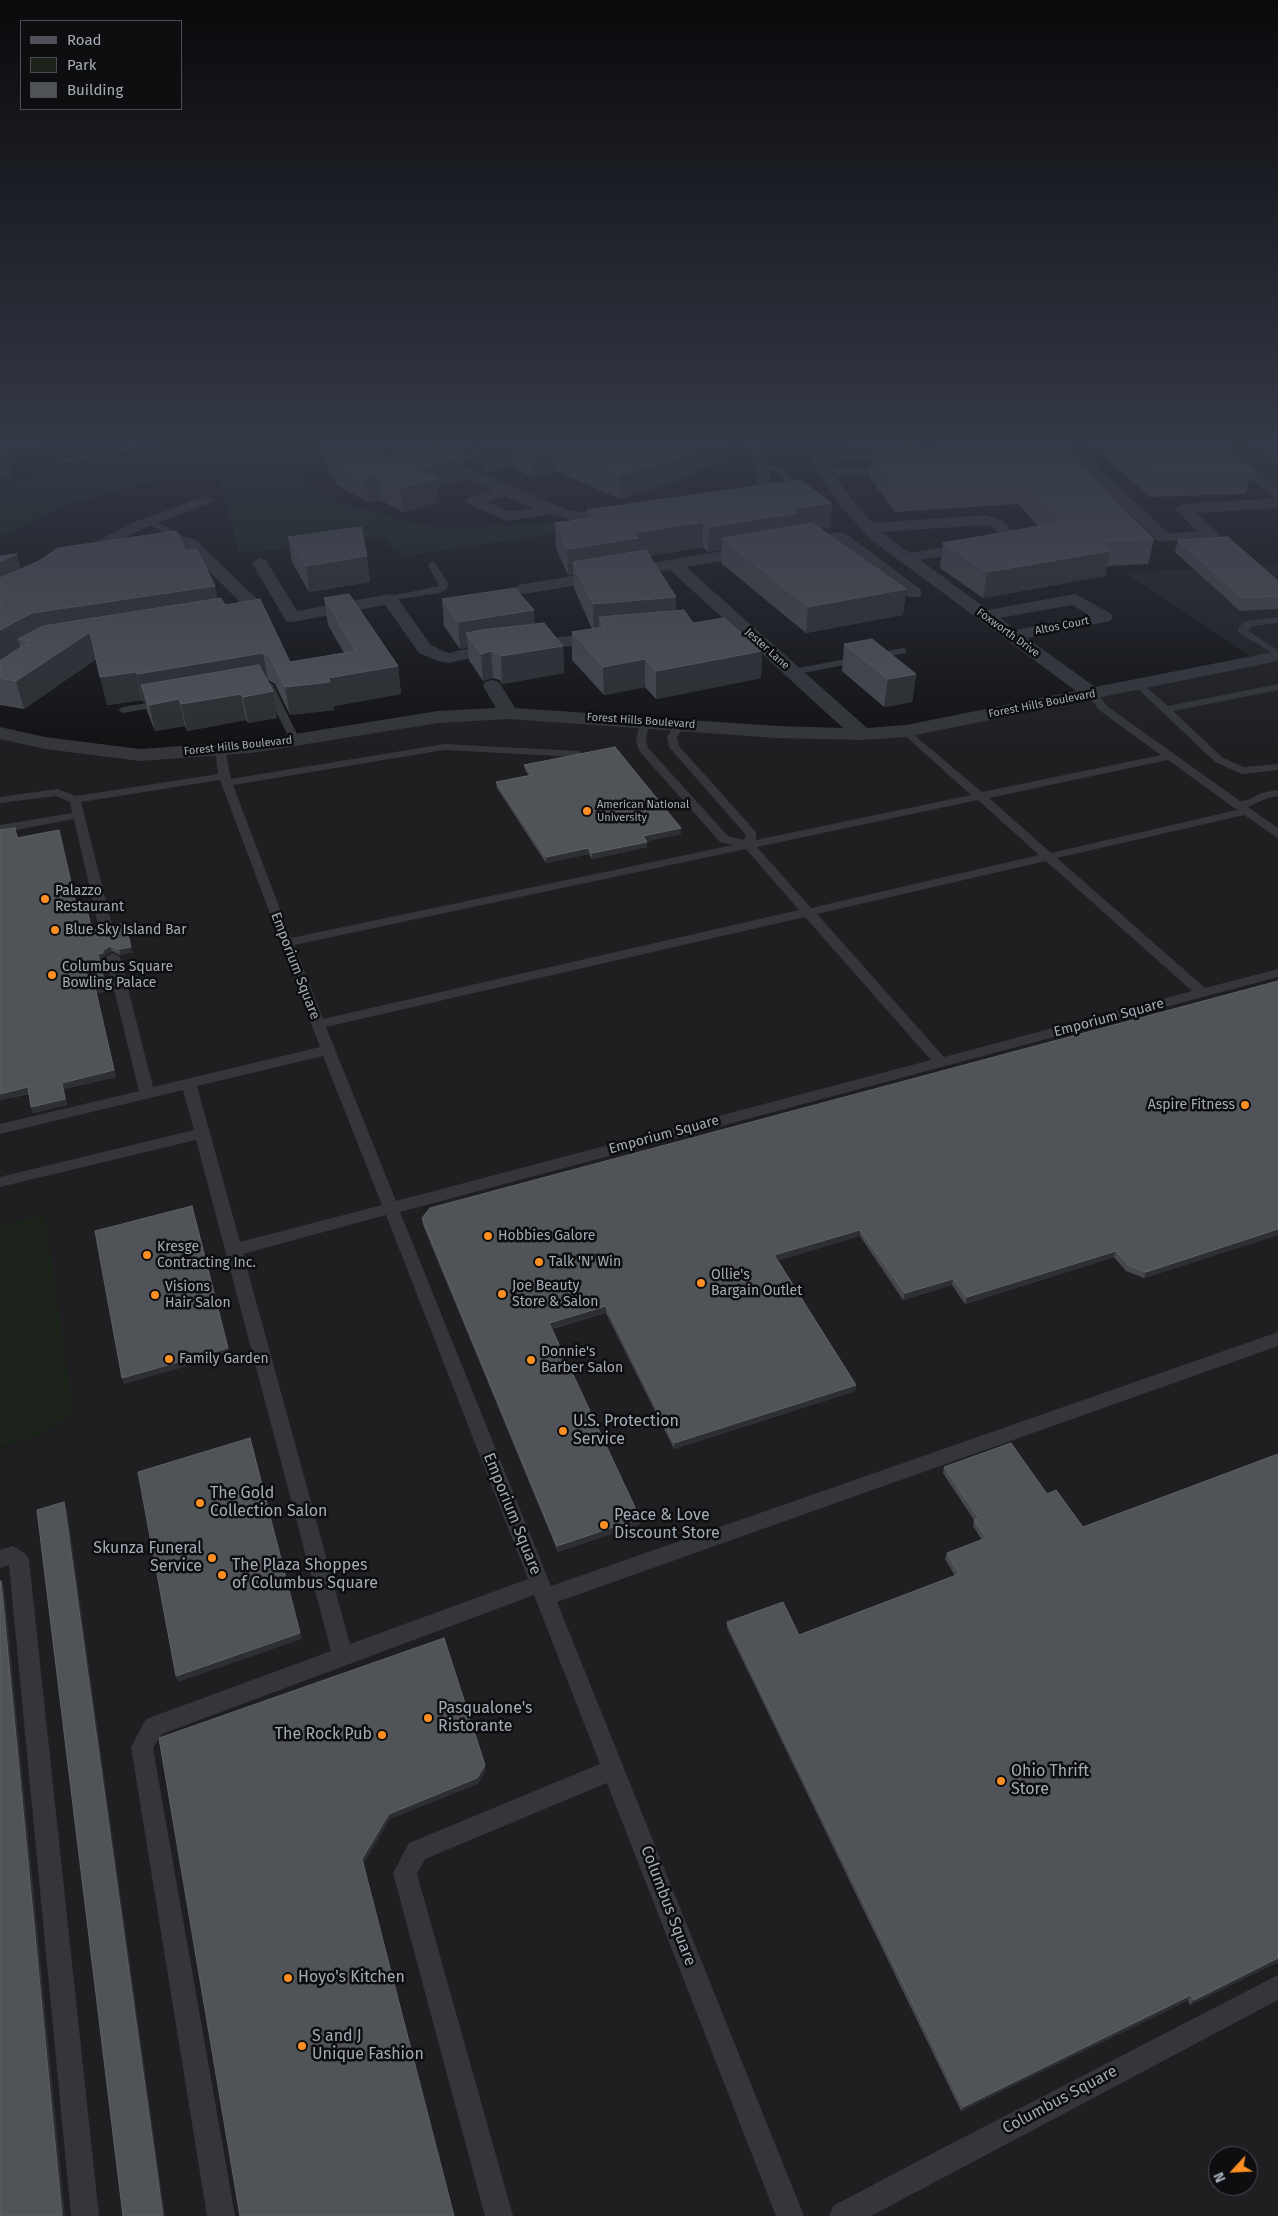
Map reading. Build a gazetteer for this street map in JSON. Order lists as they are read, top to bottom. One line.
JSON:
{"streets":{"street":["Altos Court","Foxworth Drive","Jester Lane","Forest Hills Boulevard"],"lane":["Emporium Square","Columbus Square"]},"crossings":[["Altos Court","Foxworth Drive"],["Foxworth Drive","Forest Hills Boulevard"],["Jester Lane","Forest Hills Boulevard"],["Forest Hills Boulevard","Emporium Square"],["Emporium Square","Columbus Square"]],"places":["American National University","Palazzo Restaurant","Blue Sky Island Bar","Columbus Square Bowling Palace","Aspire Fitness","Hobbies Galore","Kresge Contracting Inc.","Talk 'N' Win","Ollie's Bargain Outlet","Joe Beauty Store & Salon","Visions Hair Salon","Family Garden","Donnie's Barber Salon","U.S. Protection Service","The Gold Collection Salon","Peace & Love Discount Store","Skunza Funeral Service","The Plaza Shoppes of Columbus Square","Pasqualone's Ristorante","The Rock Pub","Ohio Thrift Store","Hoyo's Kitchen","S and J Unique Fashion"],"legend":["Road","Park","Building"],"north":"bottom left"}
